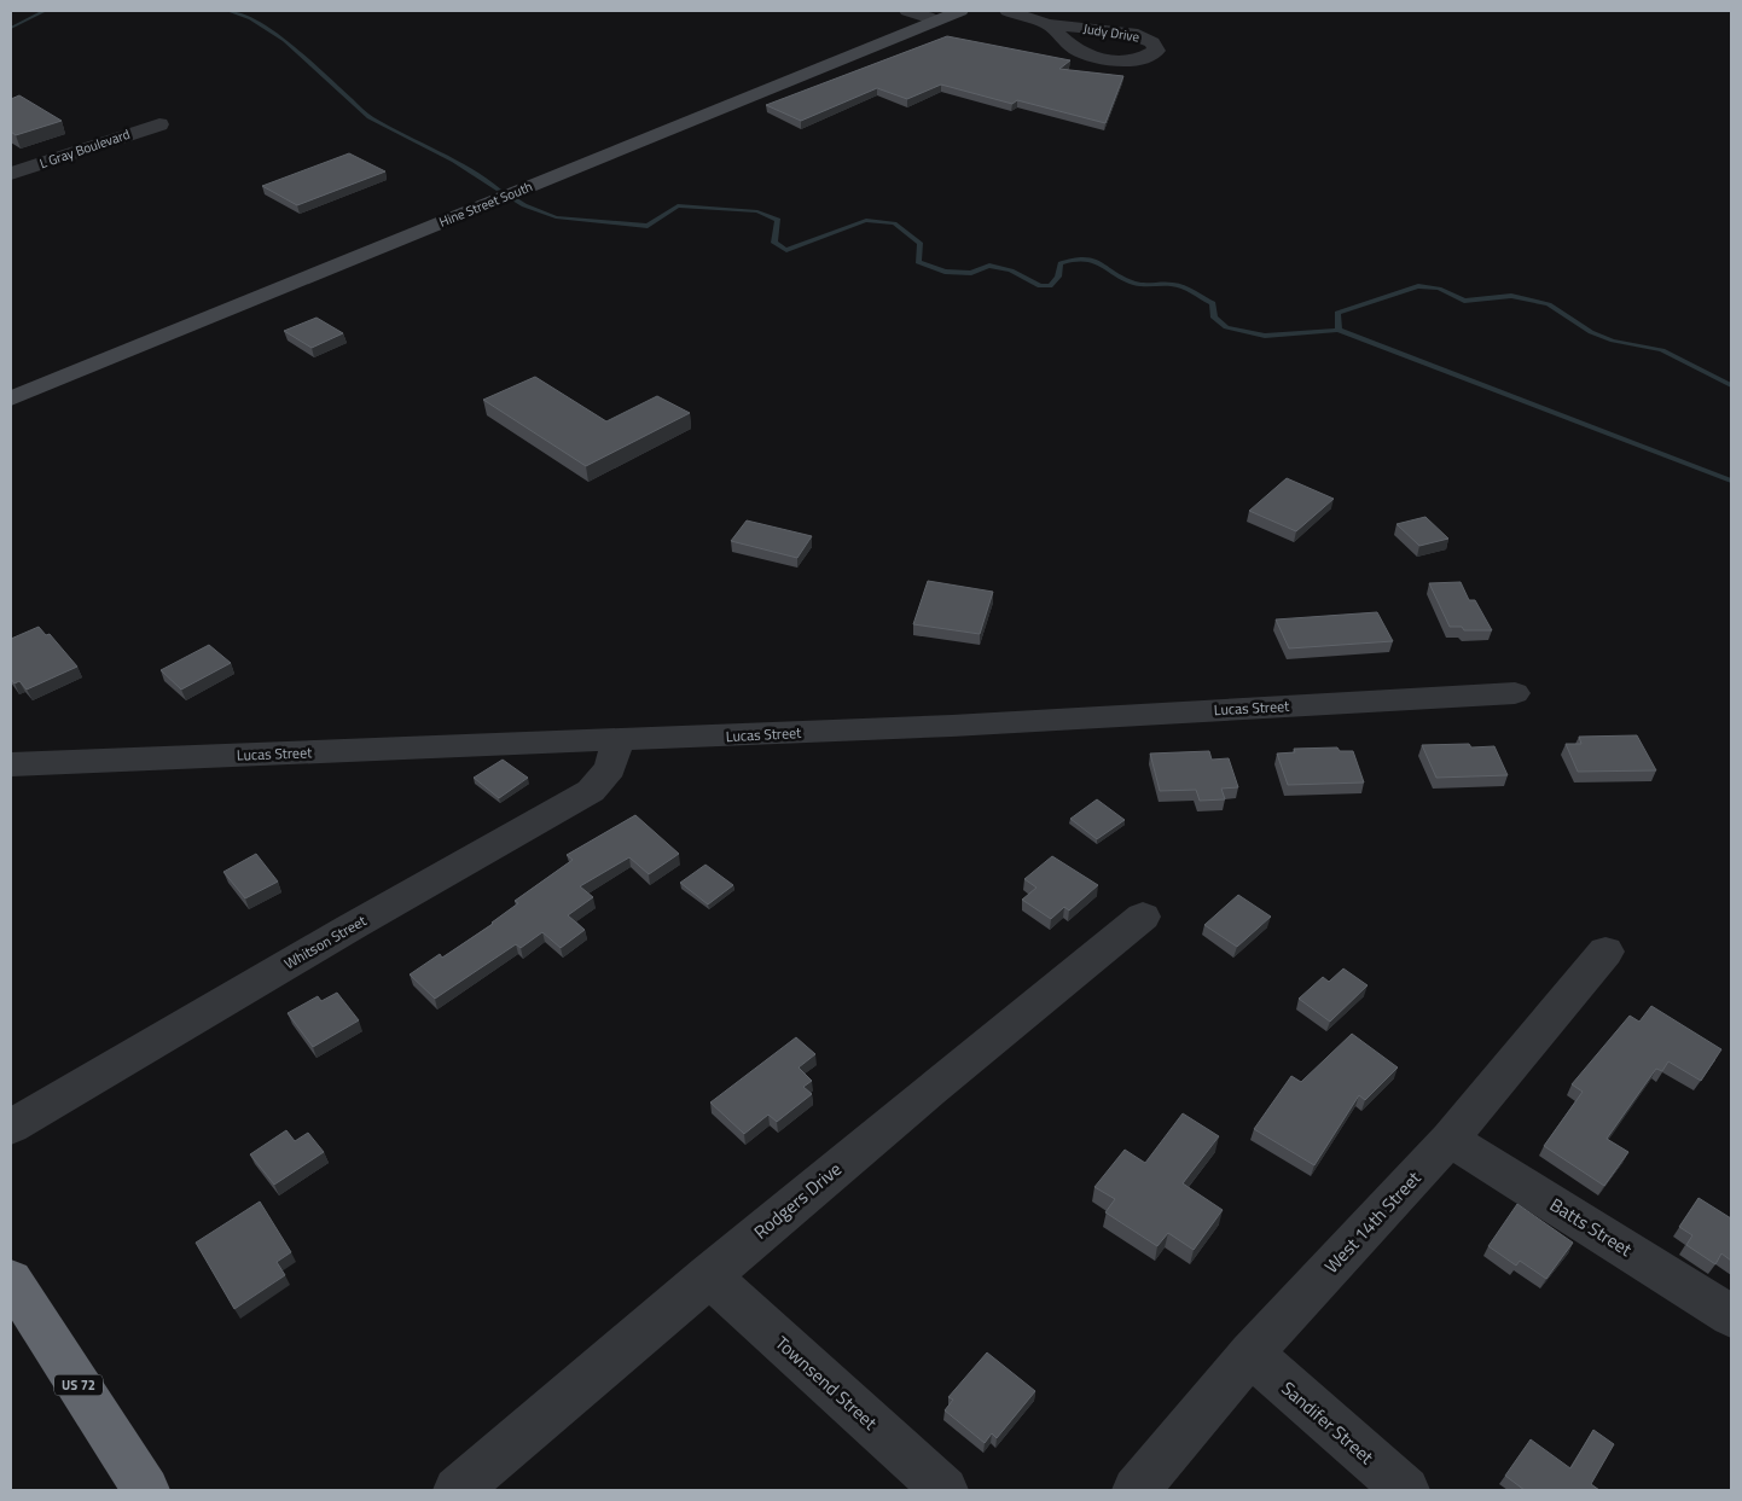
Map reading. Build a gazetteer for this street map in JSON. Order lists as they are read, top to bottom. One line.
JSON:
{"streets":{"highway":["US 72"],"street":["Judy Drive","L Gray Boulevard","Hine Street South","Lucas Street","Whitson Street","Rodgers Drive","West 14th Street","Batts Street","Townsend Street","Sandifer Street"]},"crossings":[["Lucas Street","Whitson Street"],["Rodgers Drive","Townsend Street"],["West 14th Street","Batts Street"],["West 14th Street","Sandifer Street"]]}
